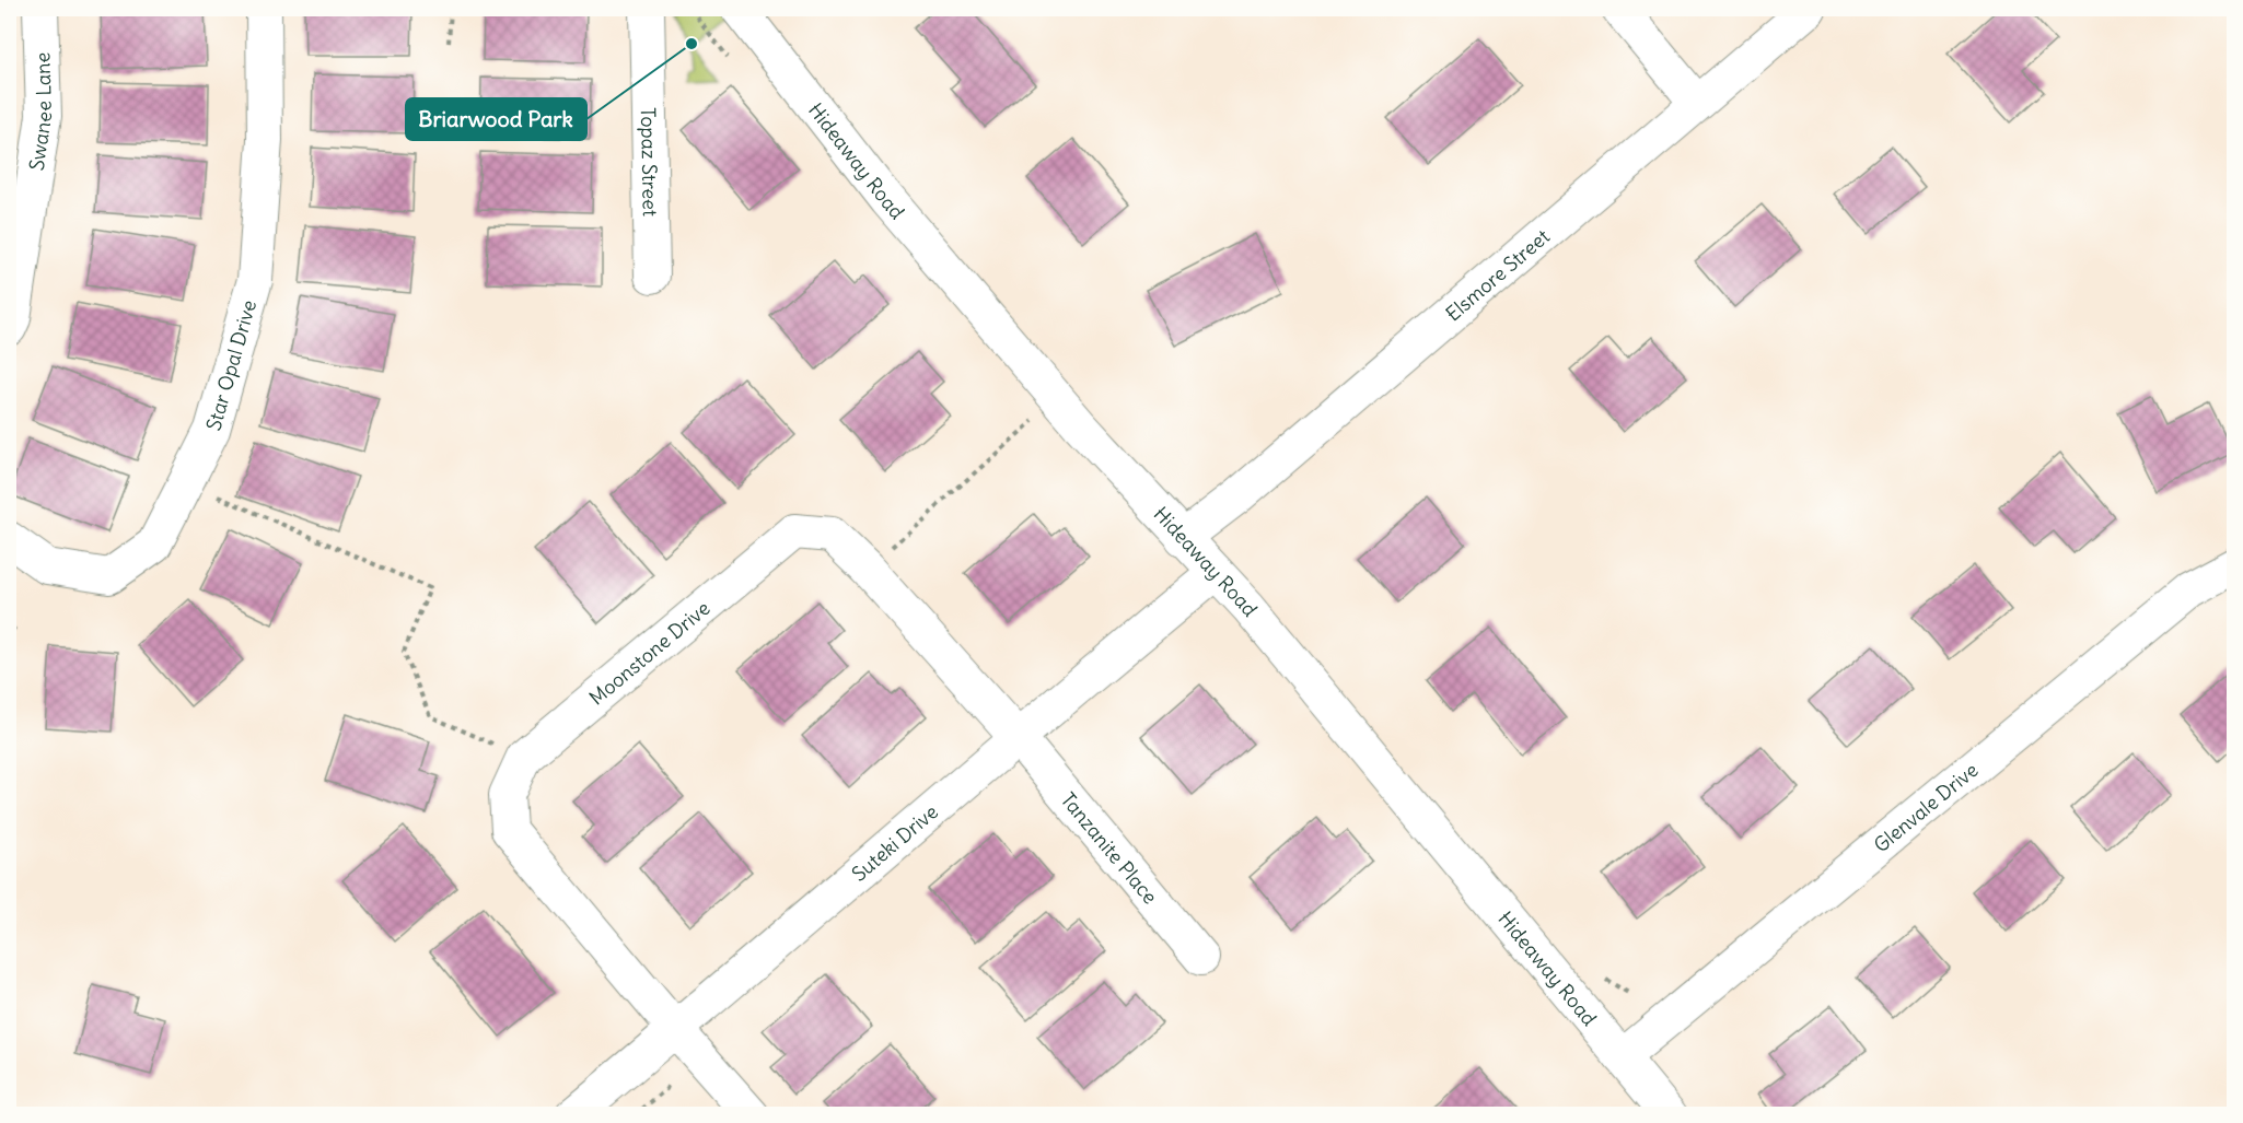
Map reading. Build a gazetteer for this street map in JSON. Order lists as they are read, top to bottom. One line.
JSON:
{"streets":{"street":["Swanee Lane","Hideaway Road","Topaz Street","Elsmore Street","Star Opal Drive","Moonstone Drive","Glenvale Drive","Suteki Drive","Tanzanite Place"]},"crossings":[["Hideaway Road","Elsmore Street"],["Hideaway Road","Glenvale Drive"],["Hideaway Road","Suteki Drive"],["Moonstone Drive","Suteki Drive"],["Moonstone Drive","Tanzanite Place"],["Suteki Drive","Tanzanite Place"]],"places":["Briarwood Park"]}
